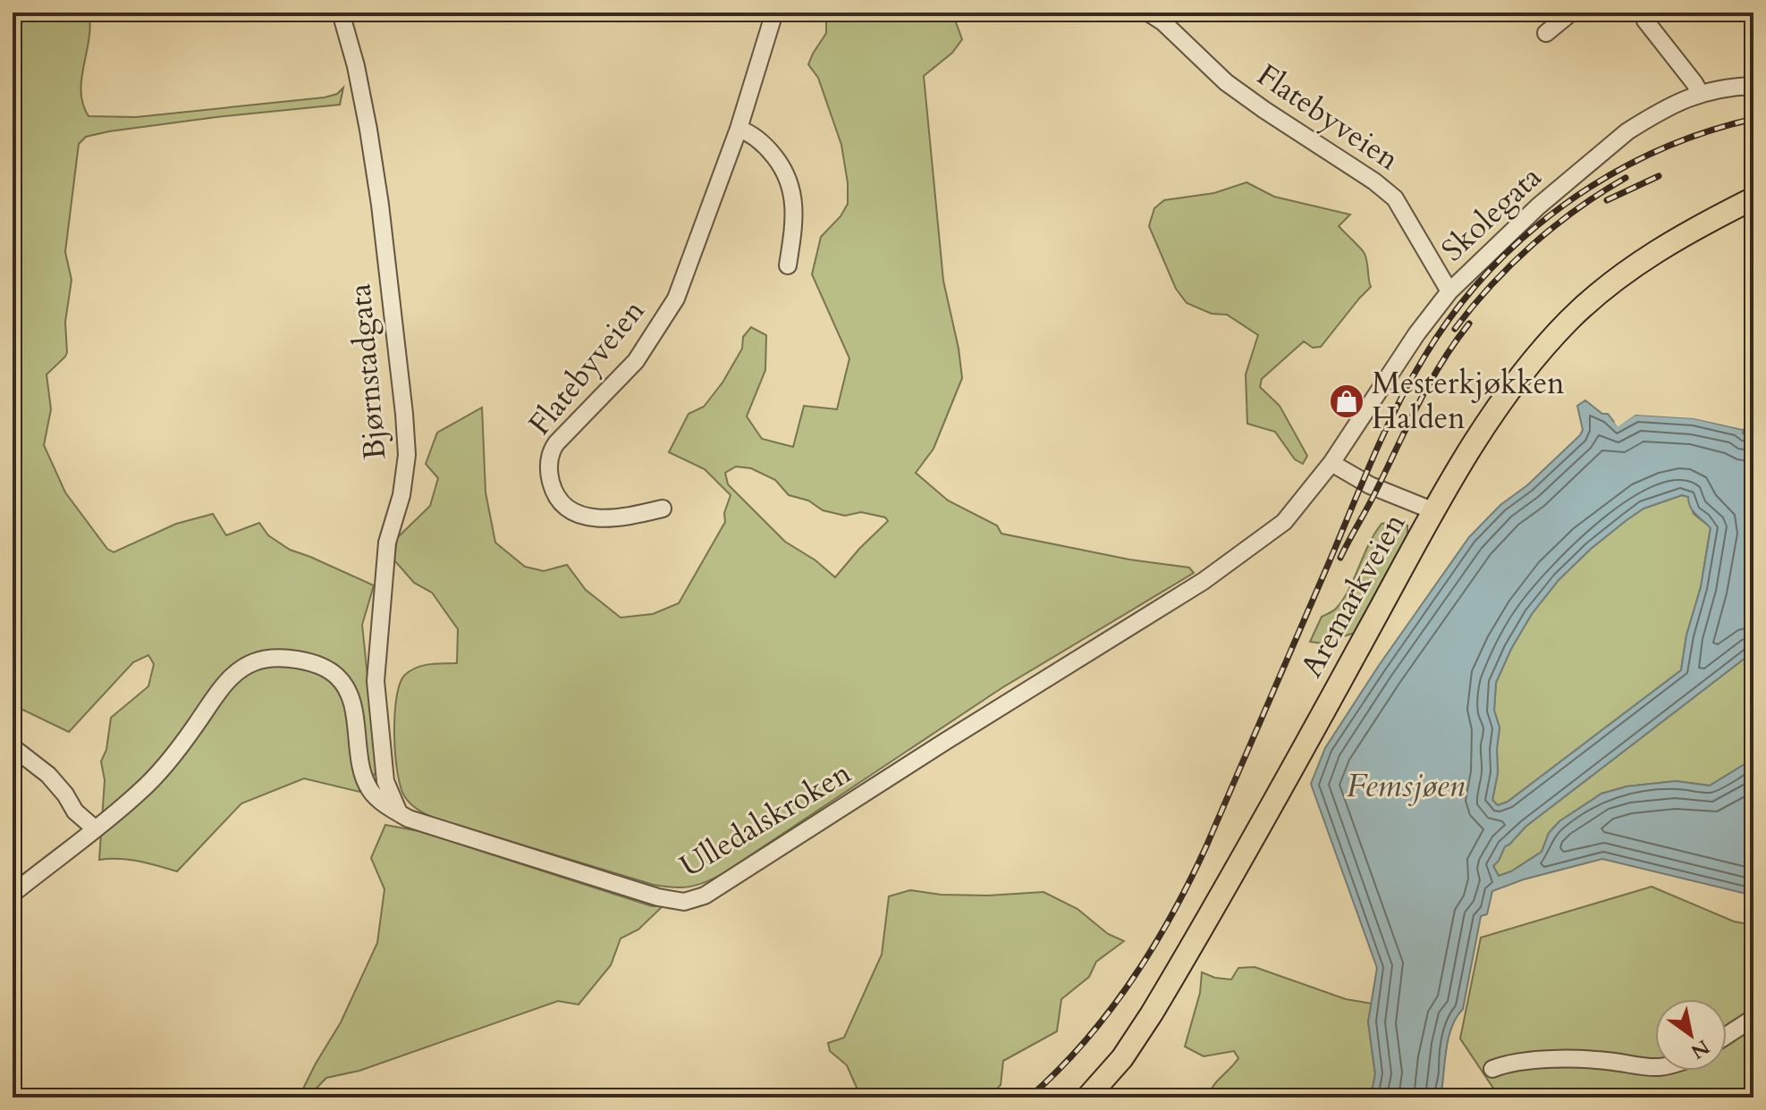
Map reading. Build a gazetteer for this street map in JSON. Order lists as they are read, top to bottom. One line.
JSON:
{"streets":{"main road":["Aremarkveien"],"street":["Flatebyveien","Skolegata","Bjørnstadgata","Ulledalskroken"]},"crossings":[["Flatebyveien","Skolegata"],["Skolegata","Ulledalskroken"],["Bjørnstadgata","Ulledalskroken"]],"water":["Femsjøen"],"places":{"shop":["Mesterkjøkken Halden"]},"north":"bottom right"}
